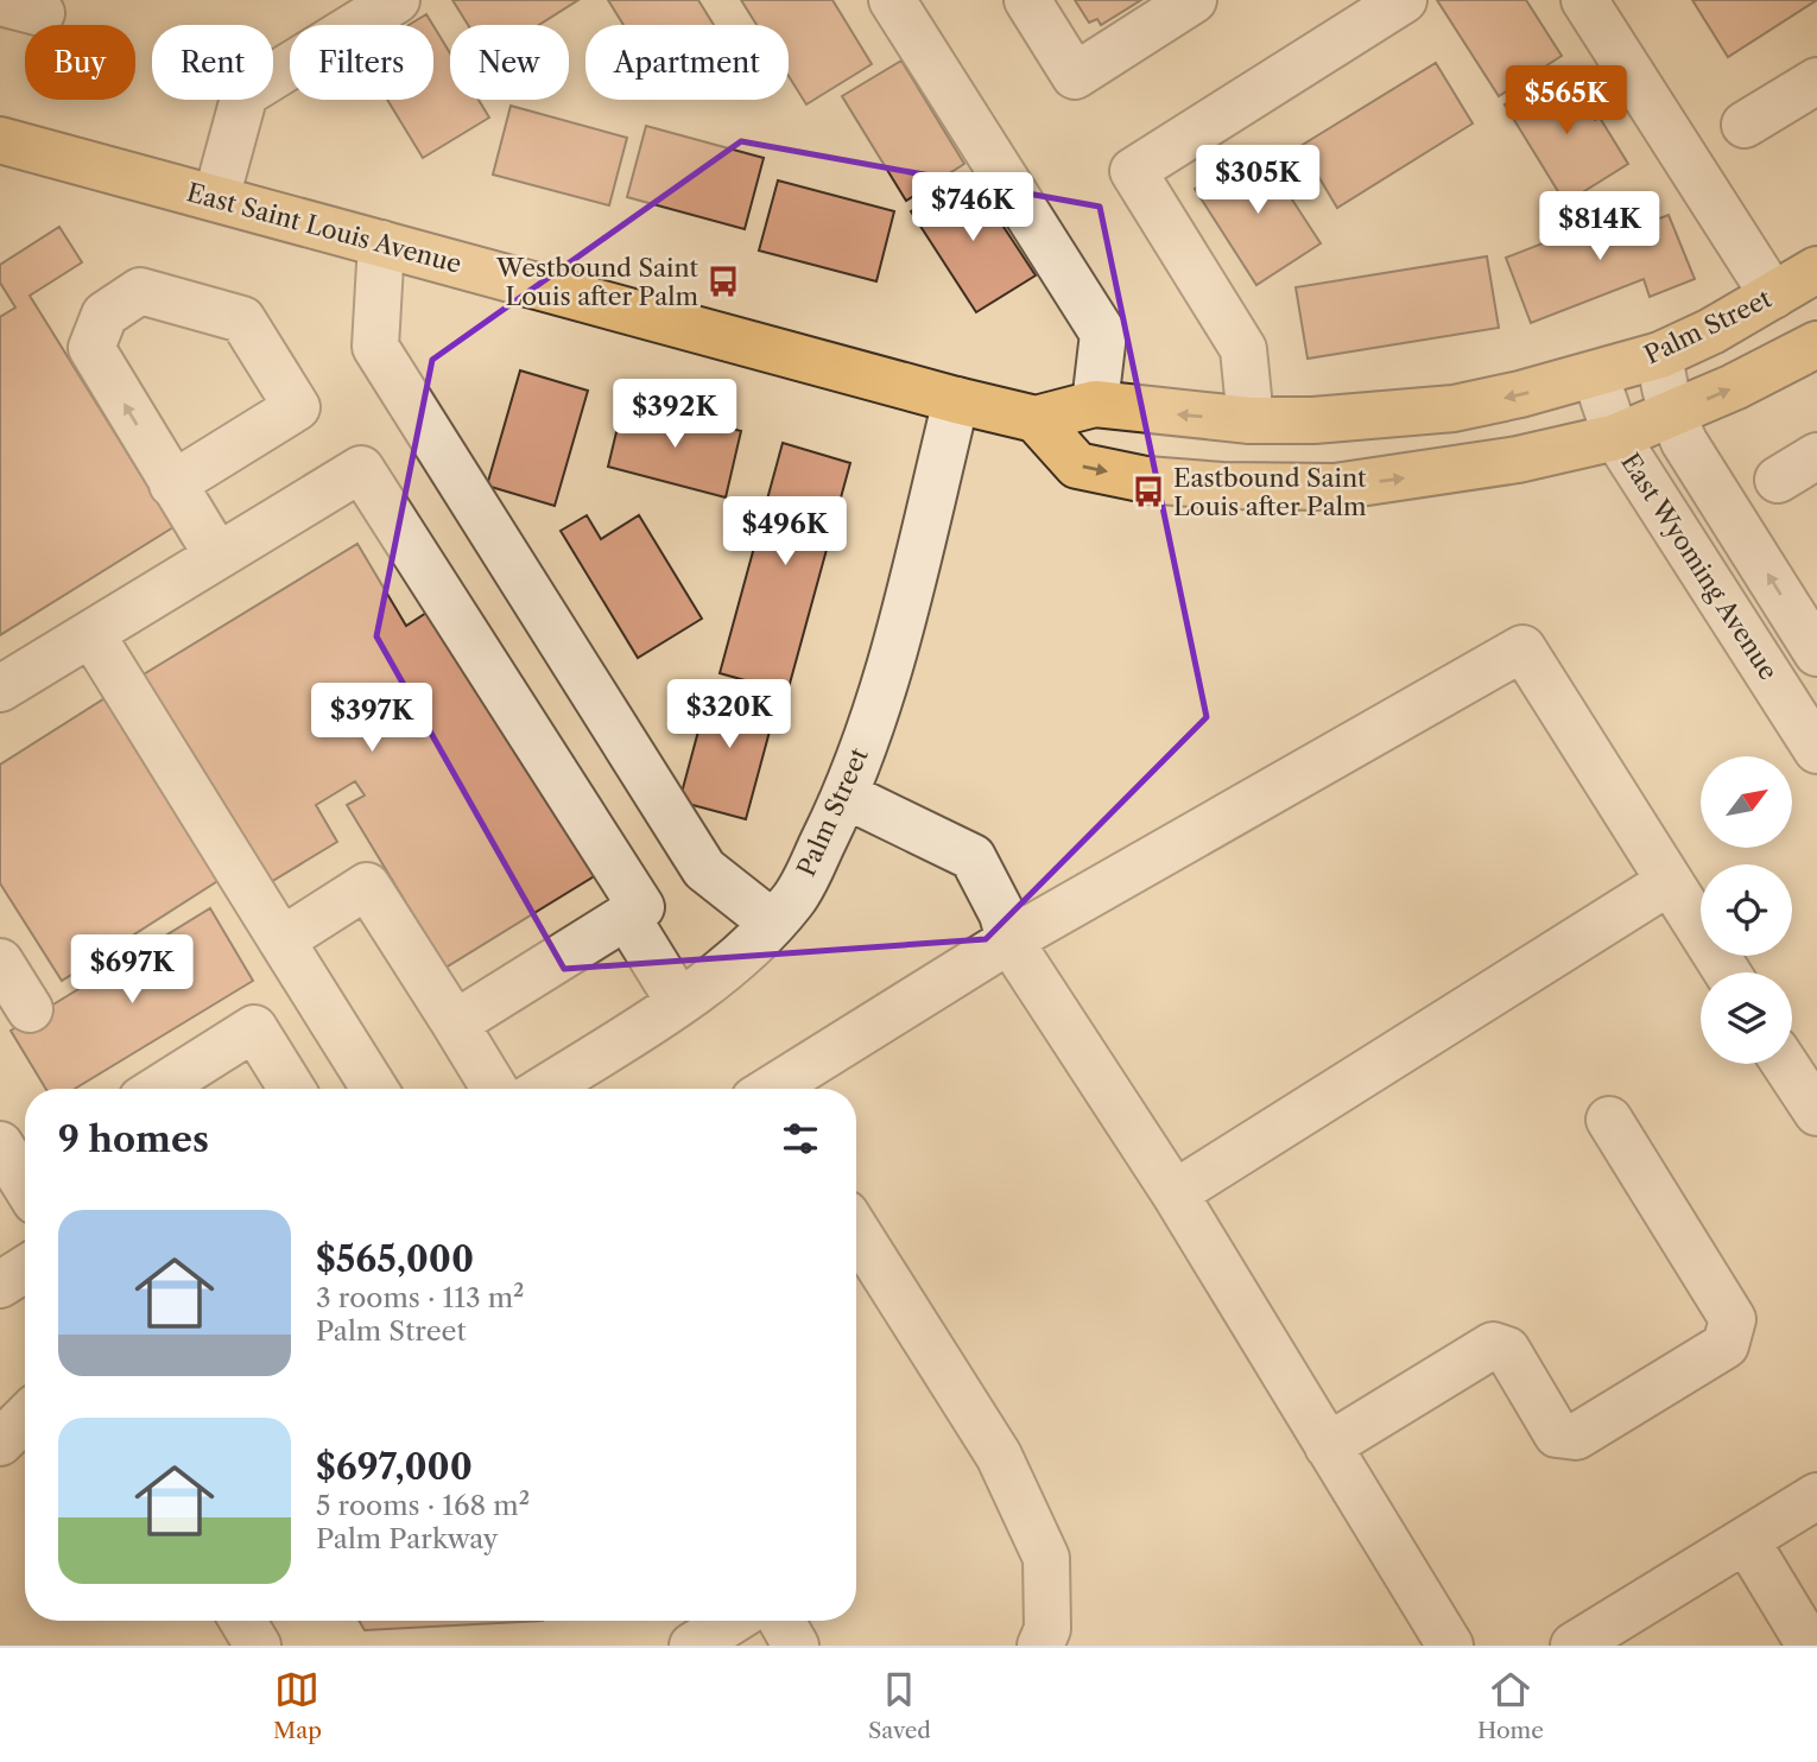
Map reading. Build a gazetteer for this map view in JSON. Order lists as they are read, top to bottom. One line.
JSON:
{"streets":{"main road":["East Saint Louis Avenue","Palm Street"],"street":["East Wyoming Avenue"]},"crossings":[["East Saint Louis Avenue","Palm Street"],["East Saint Louis Avenue","East Wyoming Avenue"],["Palm Street","East Wyoming Avenue"]],"places":{"bus stop":["Westbound Saint Louis after Palm","Eastbound Saint Louis after Palm"]},"north":"top right","page":{"chip":["Buy","Rent","Filters","New","Apartment"],"price":["$565K","$305K","$746K","$814K","$392K","$496K","$320K","$397K","$697K"],"heading":"9 homes","list":[{"name":"$565,000","note":"3 rooms · 113 m² · Palm Street"},{"name":"$697,000","note":"5 rooms · 168 m² · Palm Parkway"}],"tabs":["Map","Saved","Home"]}}
